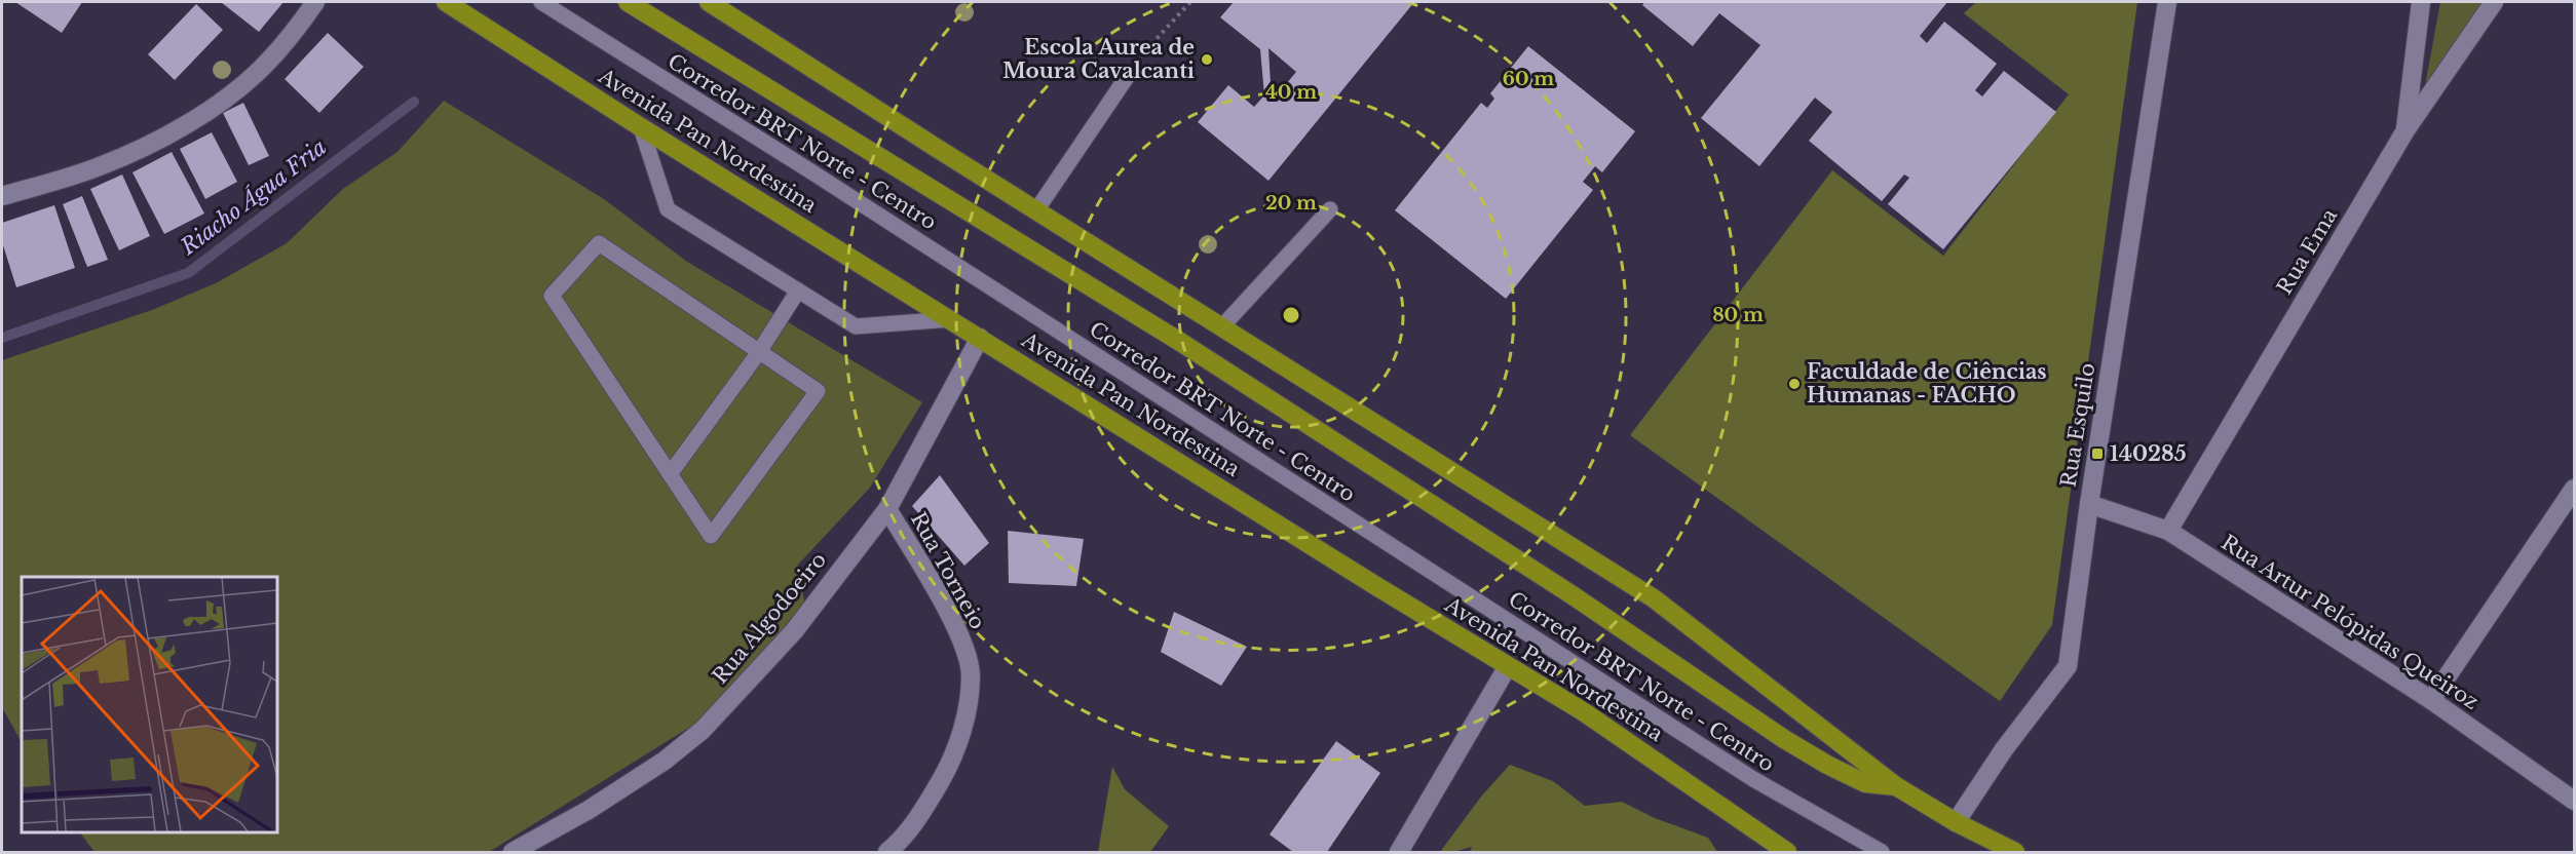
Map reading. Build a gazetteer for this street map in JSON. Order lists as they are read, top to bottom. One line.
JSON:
{"streets":{"highway":["Avenida Pan Nordestina"],"street":["Rua Ema","Rua Esquilo","Rua Torneio","Rua Algodoeiro","Rua Artur Pelópidas Queiroz"],"lane":["Corredor BRT Norte - Centro"]},"crossings":[["Avenida Pan Nordestina","Rua Algodoeiro"],["Rua Ema","Rua Artur Pelópidas Queiroz"],["Rua Esquilo","Rua Artur Pelópidas Queiroz"],["Rua Torneio","Rua Algodoeiro"]],"water":["Riacho Água Fria"],"places":{"other":["Escola Aurea de Moura Cavalcanti","Faculdade de Ciências Humanas - FACHO"],"transit":["140285"]},"rings":["60 m","40 m","20 m","80 m"]}
